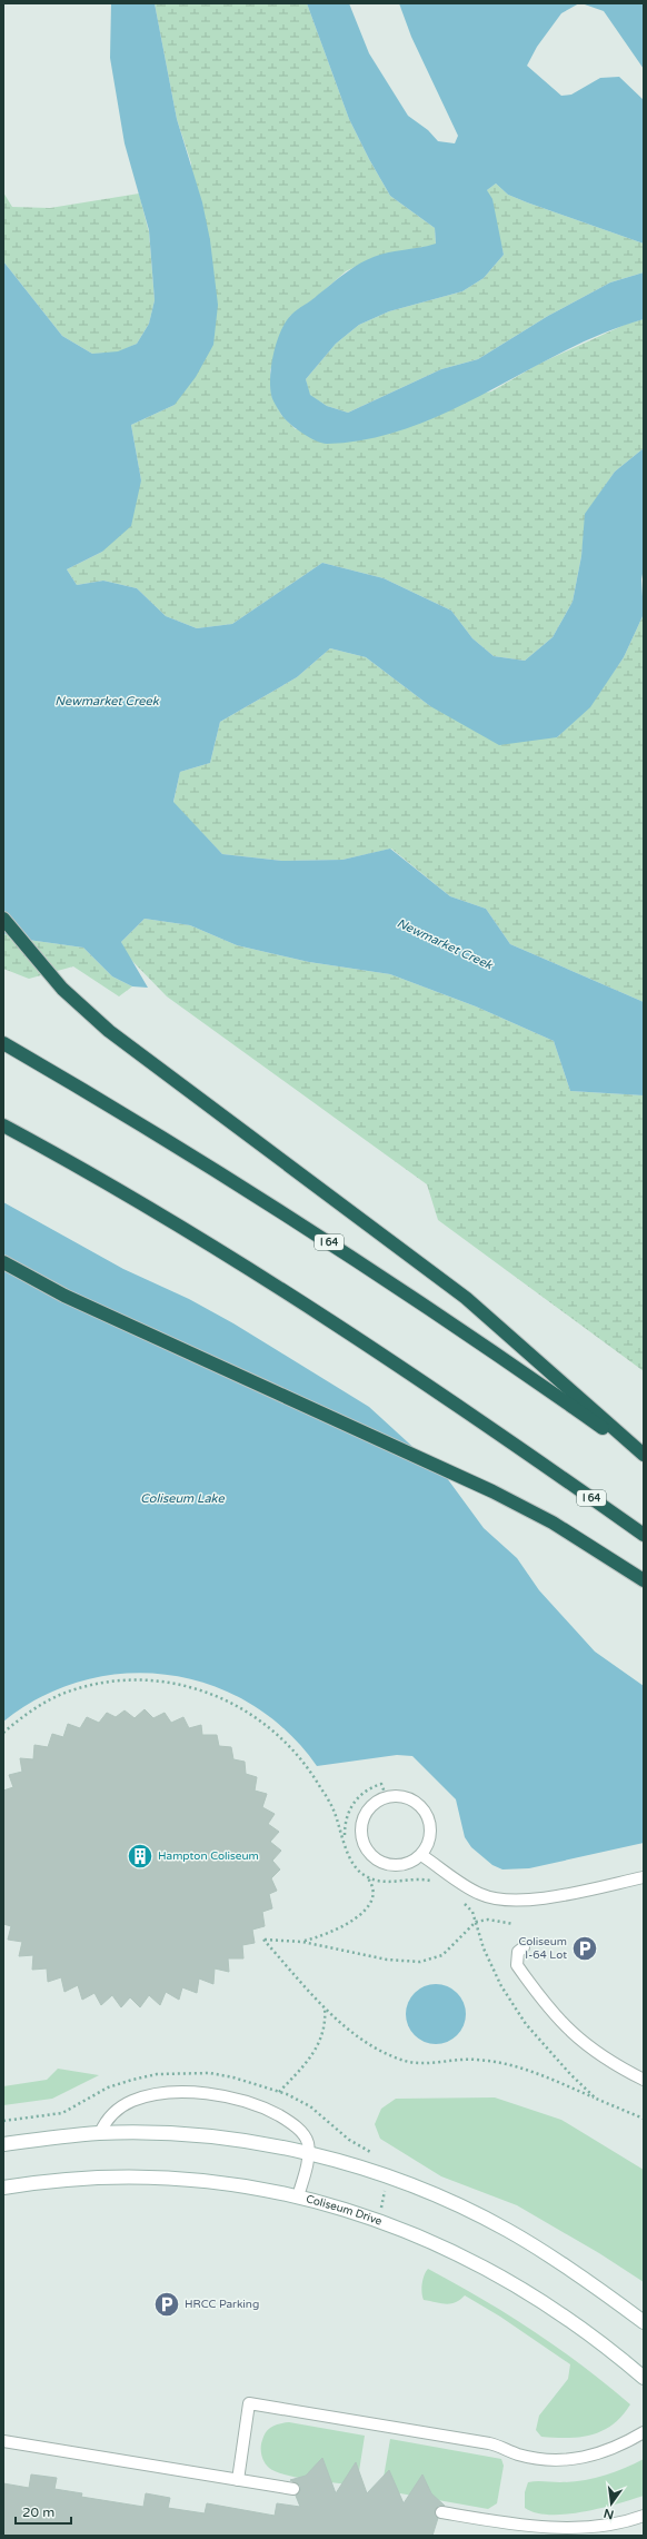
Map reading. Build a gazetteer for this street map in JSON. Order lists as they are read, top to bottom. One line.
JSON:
{"streets":{"highway":["I 64"],"street":["Coliseum Drive"]},"water":["Newmarket Creek","Coliseum Lake"],"places":{"building":["Hampton Coliseum"],"parking":["Coliseum I-64 Lot","HRCC Parking"]},"scale_bar":"20 m","north":"bottom"}
